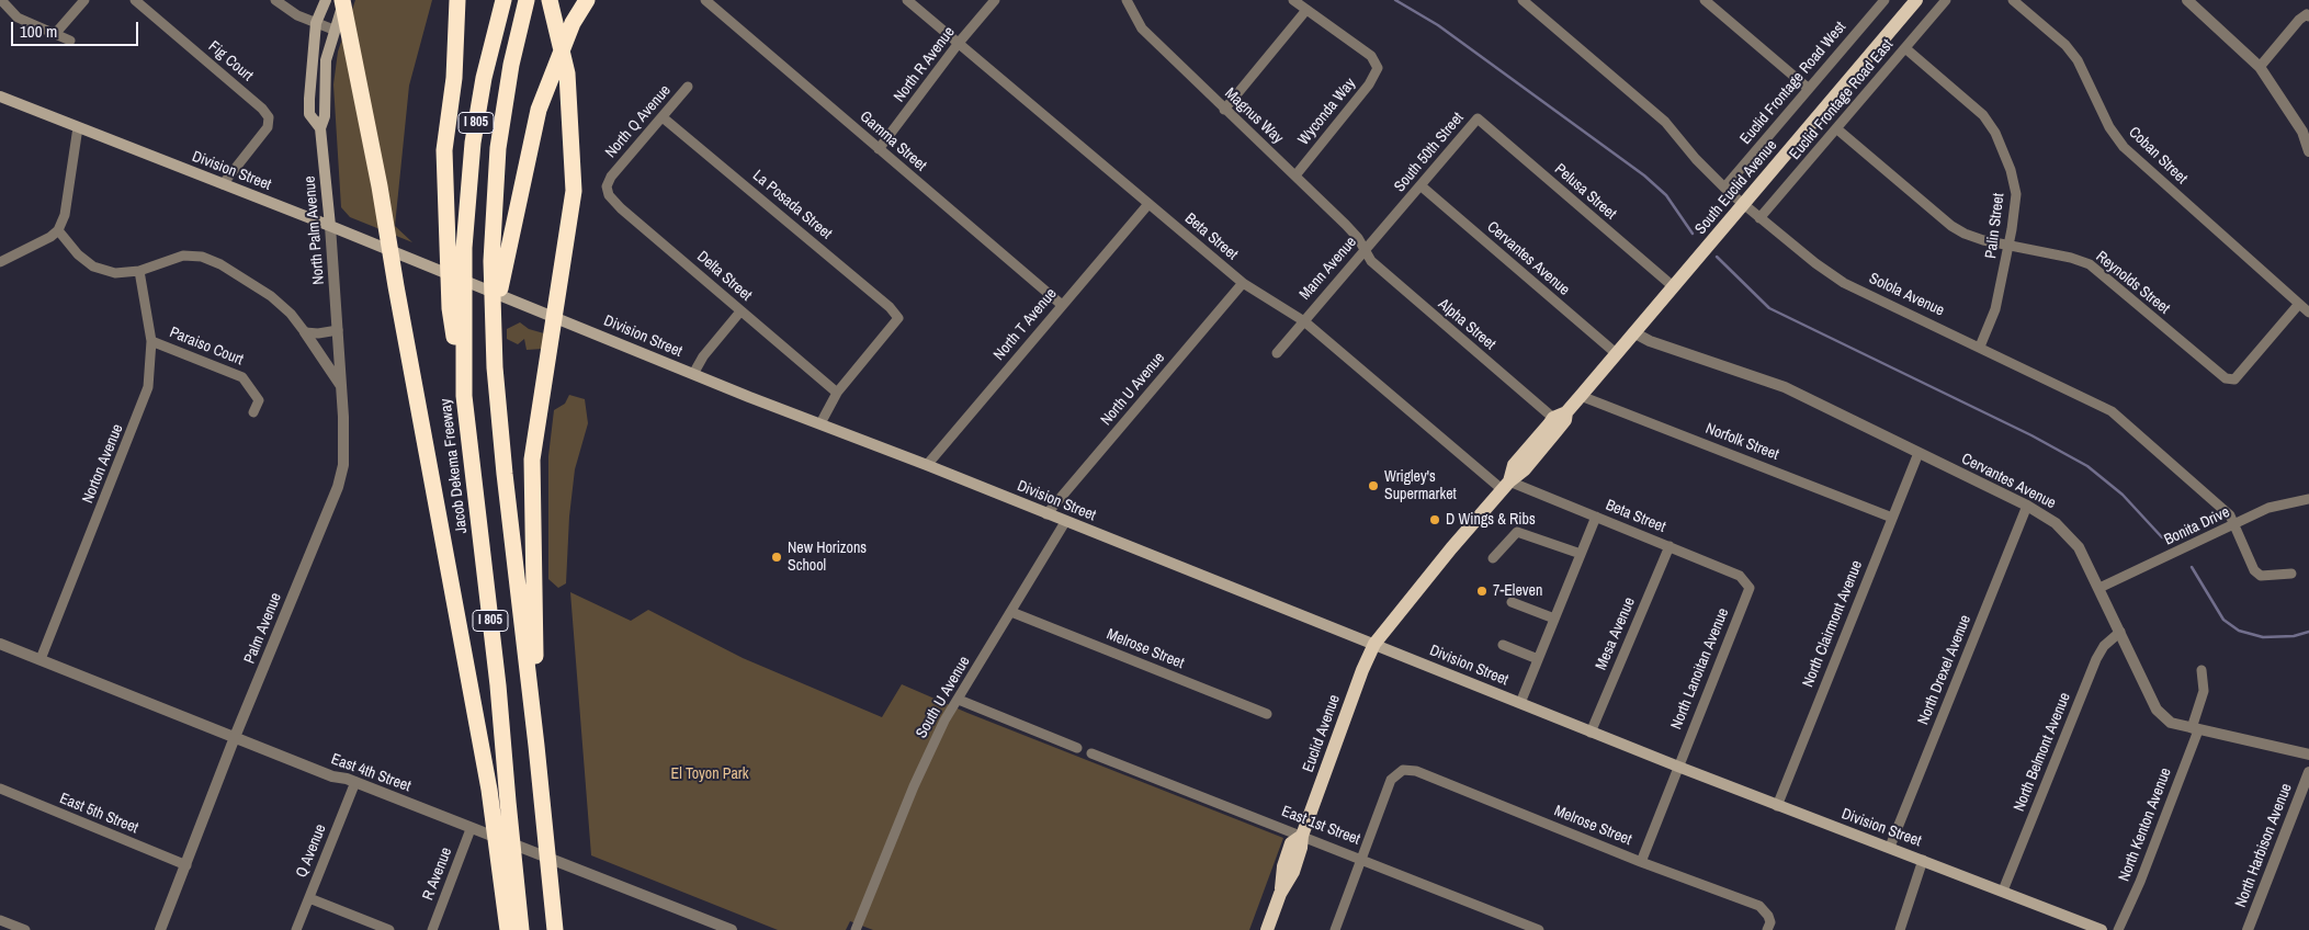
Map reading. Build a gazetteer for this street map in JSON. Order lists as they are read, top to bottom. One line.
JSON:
{"streets":{"highway":["I 805","Jacob Dekema Freeway"],"main road":["Division Street","South Euclid Avenue","North Palm Avenue","Euclid Avenue"],"street":["Fig Court","North R Avenue","Euclid Frontage Road West","Euclid Frontage Road East","Wyconda Way","Magnus Way","North Q Avenue","Gamma Street","South 50th Street","Coban Street","Pelusa Street","La Posada Street","Palin Street","Beta Street","Cervantes Avenue","Mann Avenue","Delta Street","Reynolds Street","Solola Avenue","North T Avenue","Alpha Street","Paraiso Court","North U Avenue","Norfolk Street","Norton Avenue","Bonita Drive","North Clairmont Avenue","Palm Avenue","Mesa Avenue","Melrose Street","North Lanoitan Avenue","North Drexel Avenue","South U Avenue","North Belmont Avenue","East 4th Street","East 5th Street","North Kenton Avenue","East 1st Street","North Harbison Avenue","Q Avenue","R Avenue"]},"crossings":[["Fig Court","Division Street"],["North R Avenue","Gamma Street"],["North R Avenue","Beta Street"],["Euclid Frontage Road West","Solola Avenue"],["Euclid Frontage Road East","Palin Street"],["Euclid Frontage Road East","Reynolds Street"],["Euclid Frontage Road East","Solola Avenue"],["Wyconda Way","Magnus Way"],["Magnus Way","Mann Avenue"],["Magnus Way","Alpha Street"],["North Q Avenue","La Posada Street"],["North Q Avenue","Delta Street"],["Gamma Street","North T Avenue"],["South 50th Street","Pelusa Street"],["South 50th Street","Cervantes Avenue"],["South 50th Street","Mann Avenue"],["Coban Street","Reynolds Street"],["Division Street","North Palm Avenue"],["Division Street","North T Avenue"],["Division Street","North U Avenue"],["Division Street","North Clairmont Avenue"],["Division Street","Mesa Avenue"],["Division Street","North Lanoitan Avenue"],["Division Street","North Drexel Avenue"],["Division Street","South U Avenue"],["Division Street","Euclid Avenue"],["Division Street","North Belmont Avenue"],["South Euclid Avenue","Pelusa Street"],["South Euclid Avenue","Beta Street"],["South Euclid Avenue","Cervantes Avenue"],["South Euclid Avenue","Solola Avenue"],["South Euclid Avenue","Norfolk Street"],["South Euclid Avenue","Euclid Avenue"],["La Posada Street","Delta Street"],["Palin Street","Reynolds Street"],["Palin Street","Solola Avenue"],["North Palm Avenue","Palm Avenue"],["Beta Street","Mann Avenue"],["Beta Street","North T Avenue"],["Beta Street","North U Avenue"],["Beta Street","Mesa Avenue"],["Beta Street","North Lanoitan Avenue"],["Beta Street","Euclid Avenue"],["Cervantes Avenue","Bonita Drive"],["Cervantes Avenue","North Clairmont Avenue"],["Cervantes Avenue","North Drexel Avenue"],["Cervantes Avenue","North Belmont Avenue"],["Cervantes Avenue","North Kenton Avenue"],["Mann Avenue","Alpha Street"],["Solola Avenue","Bonita Drive"],["Paraiso Court","Norton Avenue"],["Norfolk Street","North Clairmont Avenue"],["Norton Avenue","East 4th Street"],["Palm Avenue","East 4th Street"],["Palm Avenue","East 5th Street"],["Melrose Street","North Lanoitan Avenue"],["Melrose Street","South U Avenue"],["Melrose Street","East 1st Street"],["Euclid Avenue","East 1st Street"],["East 4th Street","Q Avenue"],["East 4th Street","R Avenue"]],"parks":["El Toyon Park"],"places":["Wrigley's Supermarket","D Wings & Ribs","New Horizons School","7-Eleven"],"scale_bar":"100 m"}
